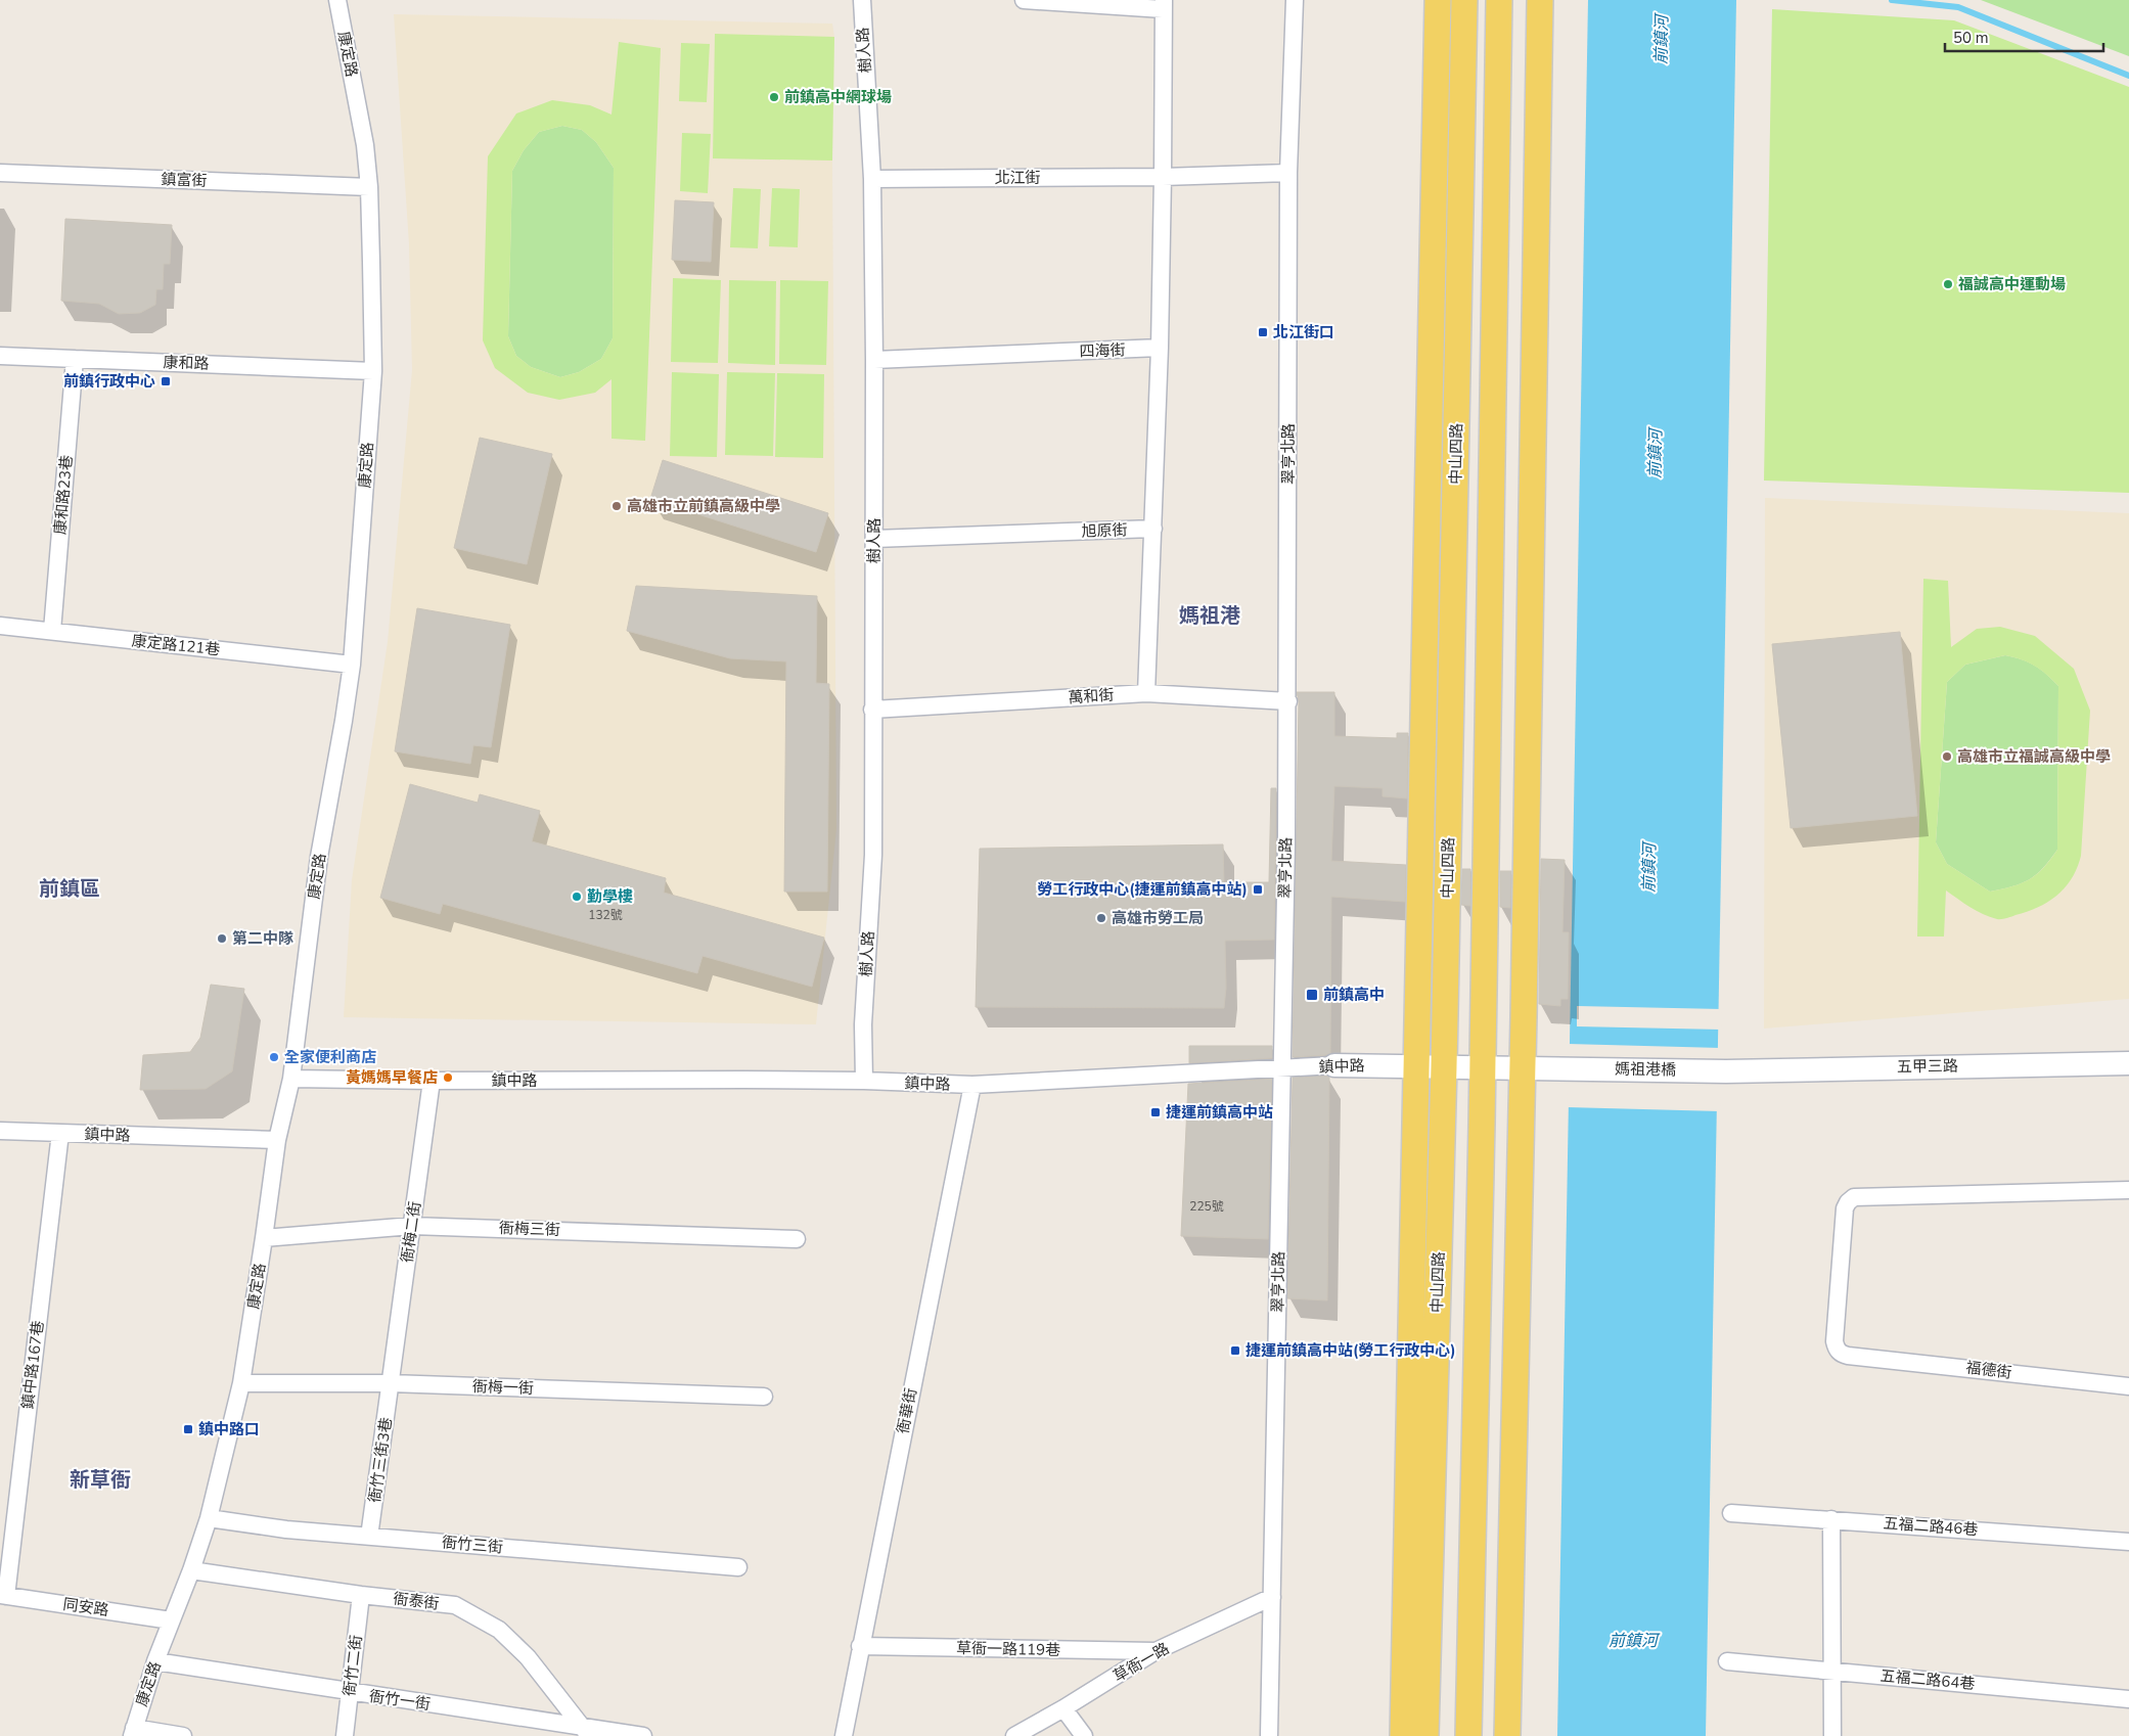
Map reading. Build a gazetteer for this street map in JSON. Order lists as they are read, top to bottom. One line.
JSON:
{"streets":{"main road":["中山四路","鎮中路","五甲三路","媽祖港橋"],"street":["樹人路","康定路","北江街","鎮富街","四海街","康和路","翠亨北路","康和路23巷","旭原街","康定路121巷","萬和街","衙梅三街","衙梅二街","鎮中路167巷","福德街","衙梅一街","衙華街","衙竹三街3巷","五福二路46巷","衙竹三街","衙泰街","同安路","草衙一路119巷","草衙一路","衙竹二街","五福二路64巷","衙竹一街"]},"crossings":[["樹人路","北江街"],["樹人路","四海街"],["樹人路","旭原街"],["樹人路","萬和街"],["樹人路","鎮中路"],["康定路","鎮富街"],["康定路","康和路"],["康定路","康定路121巷"],["康定路","鎮中路"],["康定路","衙梅三街"],["康定路","衙梅一街"],["康定路","衙竹三街"],["康定路","衙泰街"],["康定路","同安路"],["康定路","衙竹一街"],["北江街","翠亨北路"],["康和路","康和路23巷"],["翠亨北路","萬和街"],["翠亨北路","鎮中路"],["翠亨北路","草衙一路"],["中山四路","鎮中路"],["康和路23巷","康定路121巷"],["鎮中路","媽祖港橋"],["鎮中路","衙梅二街"],["鎮中路","鎮中路167巷"],["鎮中路","衙華街"],["五甲三路","媽祖港橋"],["衙梅三街","衙梅二街"],["衙梅二街","衙梅一街"],["衙梅二街","衙竹三街3巷"],["鎮中路167巷","同安路"],["衙梅一街","衙竹三街3巷"],["衙華街","草衙一路119巷"],["衙竹三街3巷","衙竹三街"],["衙泰街","衙竹二街"],["衙泰街","衙竹一街"],["草衙一路119巷","草衙一路"],["衙竹二街","衙竹一街"]],"districts":["媽祖港","前鎮區","新草衙"],"water":["前鎮河"],"places":{"other":["前鎮高中網球場","福誠高中運動場","高雄市立前鎮高級中學","高雄市立福誠高級中學","勤學樓","高雄市勞工局","第二中隊","全家便利商店","黃媽媽早餐店"],"transit":["北江街口","前鎮行政中心","勞工行政中心(捷運前鎮高中站)","前鎮高中","捷運前鎮高中站","捷運前鎮高中站(勞工行政中心)","鎮中路口"]},"house_numbers":["132號","225號"],"scale_bar":"50 m"}
